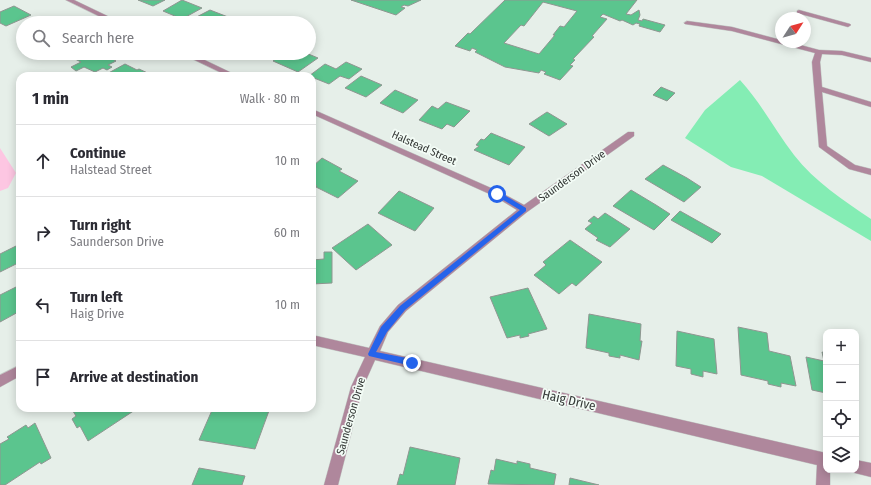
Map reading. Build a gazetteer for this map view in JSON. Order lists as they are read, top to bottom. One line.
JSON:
{"streets":{"street":["Halstead Street","Saunderson Drive","Haig Drive"]},"crossings":[["Halstead Street","Saunderson Drive"],["Saunderson Drive","Haig Drive"]],"north":"top right","page":{"search":"Search here","heading":["1 min","Walk · 80 m"],"list":[["Continue","Halstead Street","10 m"],["Turn right","Saunderson Drive","60 m"],["Turn left","Haig Drive","10 m"],"Arrive at destination"],"map_buttons":["+","−"]}}
